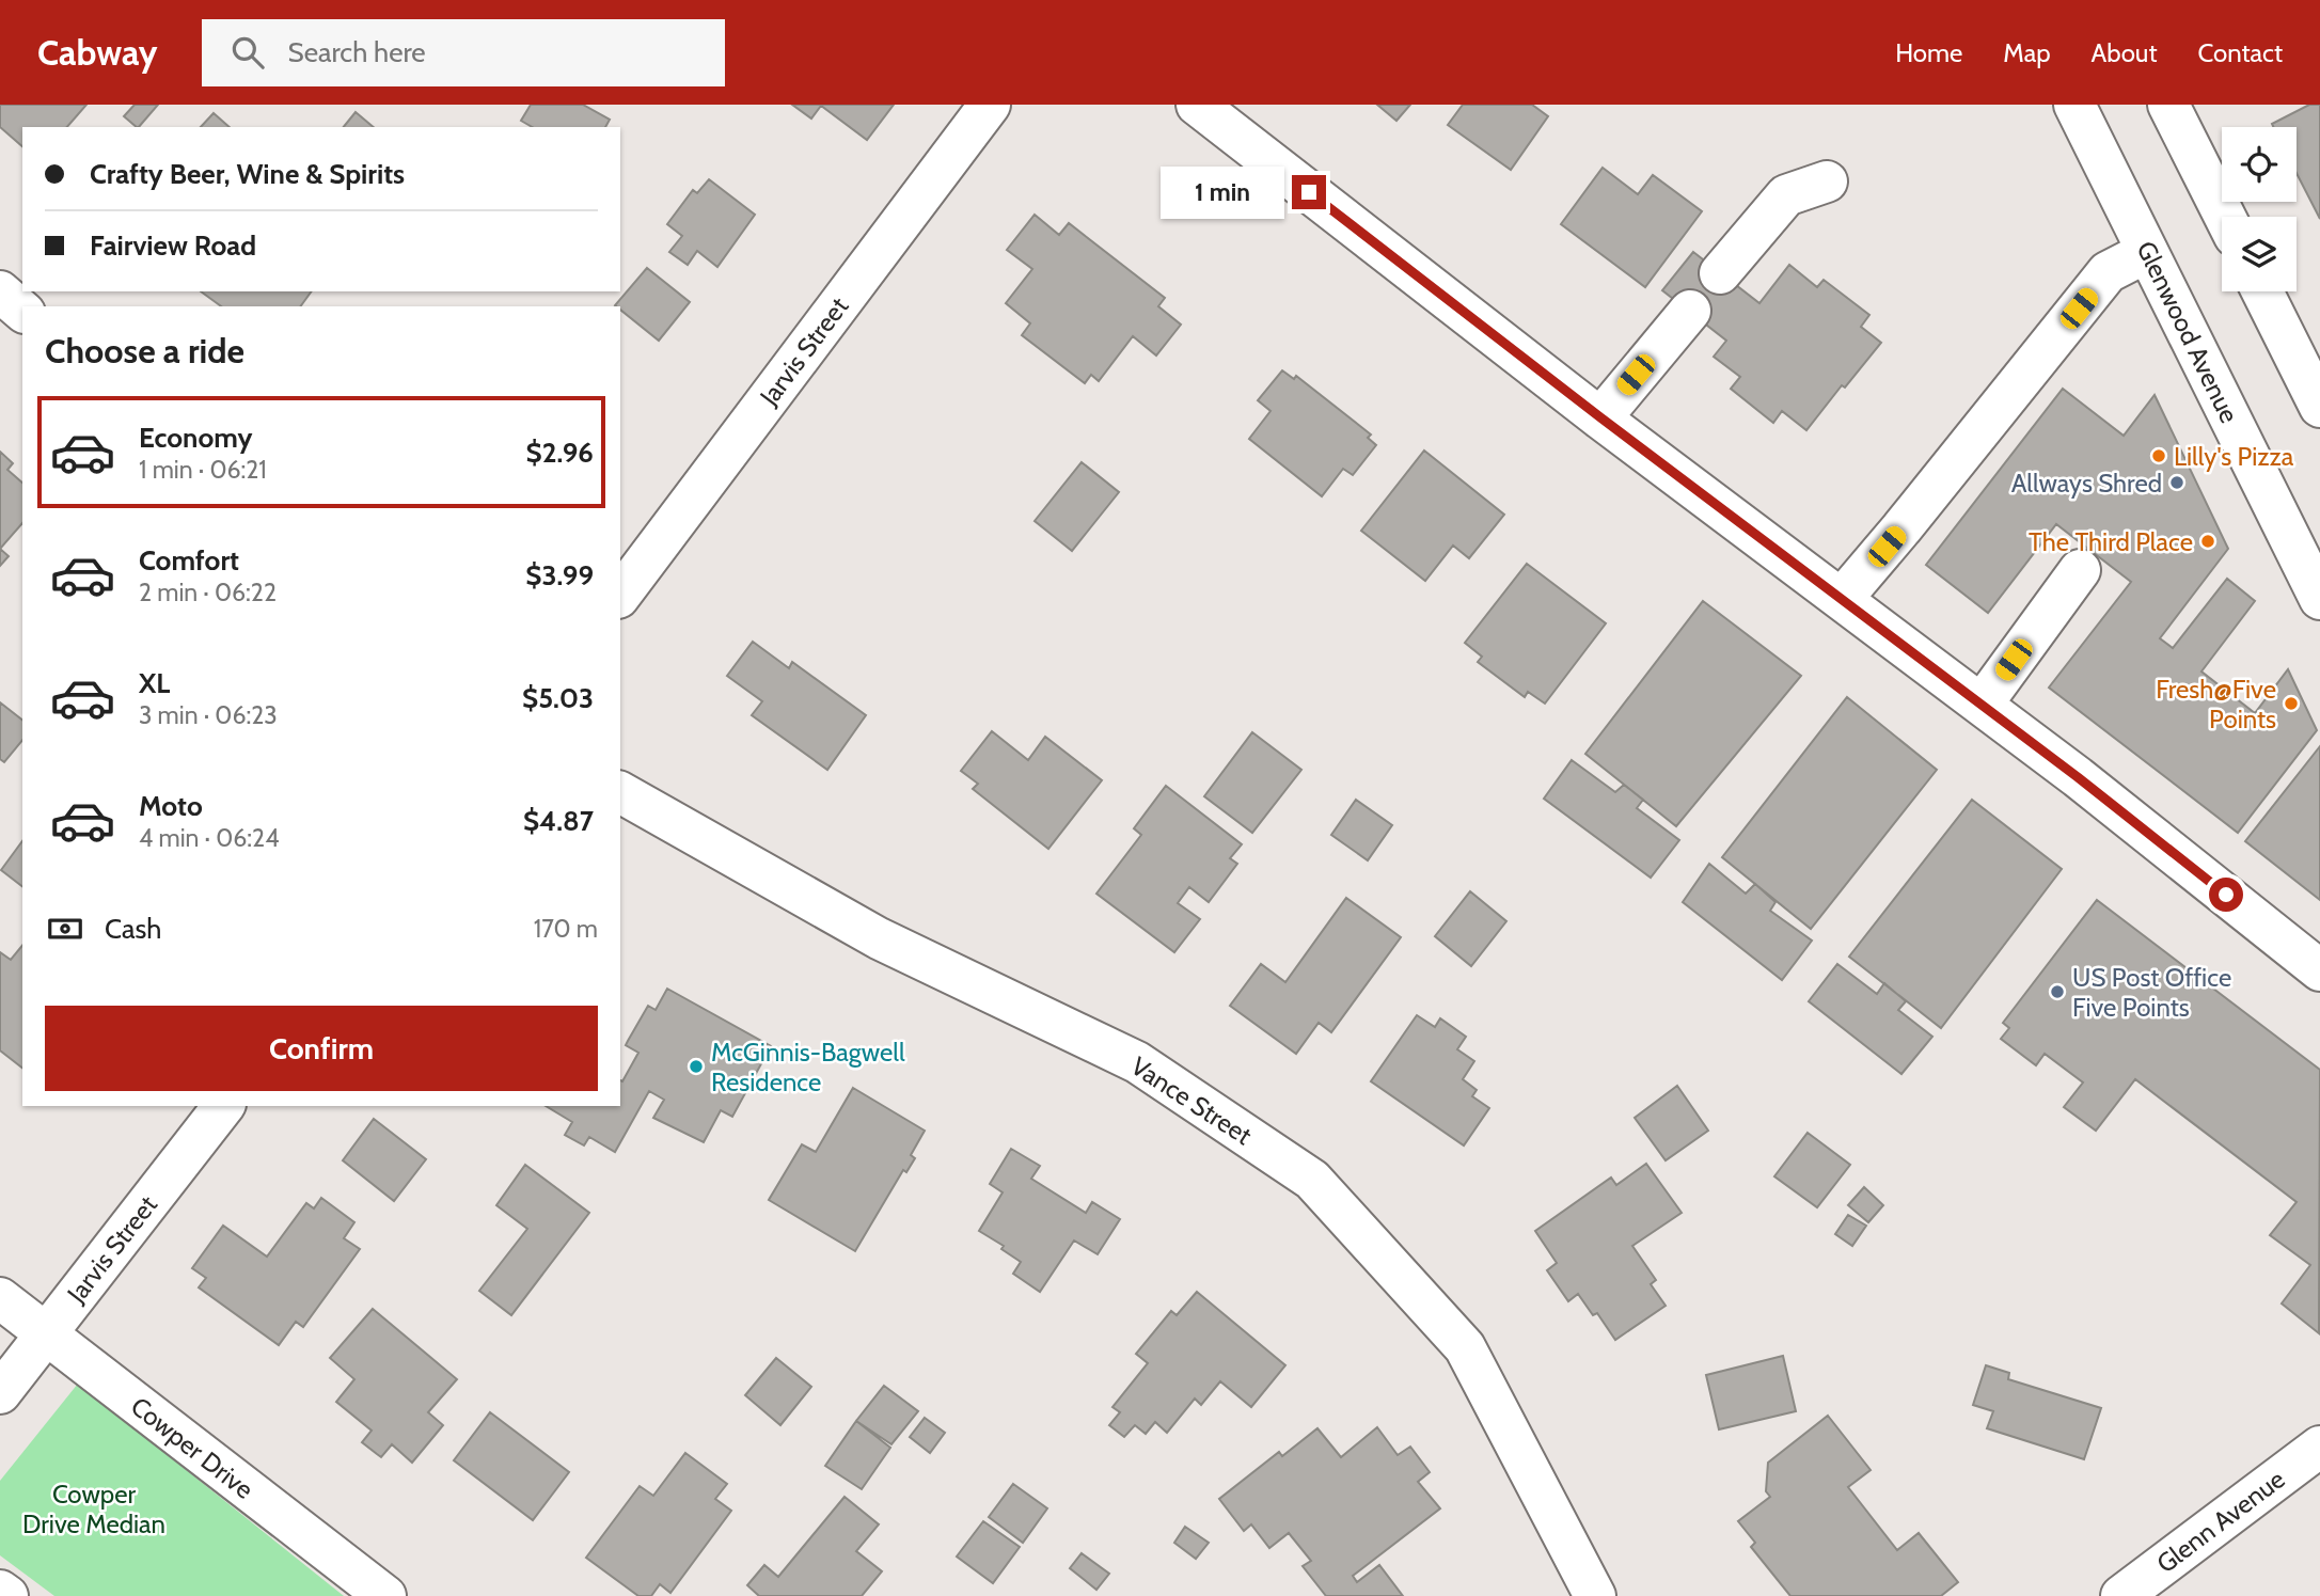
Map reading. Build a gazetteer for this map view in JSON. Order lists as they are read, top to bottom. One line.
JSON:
{"streets":{"street":["Glenwood Avenue","Jarvis Street","Vance Street","Cowper Drive","Glenn Avenue"]},"crossings":[["Jarvis Street","Cowper Drive"]],"parks":["Cowper Drive Median"],"places":["Lilly's Pizza","Allways Shred","The Third Place","Fresh@Five Points","US Post Office Five Points","McGinnis-Bagwell Residence"],"page":{"header":"Cabway","search":"Search here","nav":["Home","Map","About","Contact"],"banner":["Crafty Beer, Wine & Spirits","Fairview Road"],"bubble":"1 min","heading":"Choose a ride","list":[{"name":"Economy","note":"1 min · 06:21","value":"$2.96"},{"name":"Comfort","note":"2 min · 06:22","value":"$3.99"},{"name":"XL","note":"3 min · 06:23","value":"$5.03"},{"name":"Moto","note":"4 min · 06:24","value":"$4.87"}],"pay":["Cash","170 m"],"buttons":"Confirm"}}
